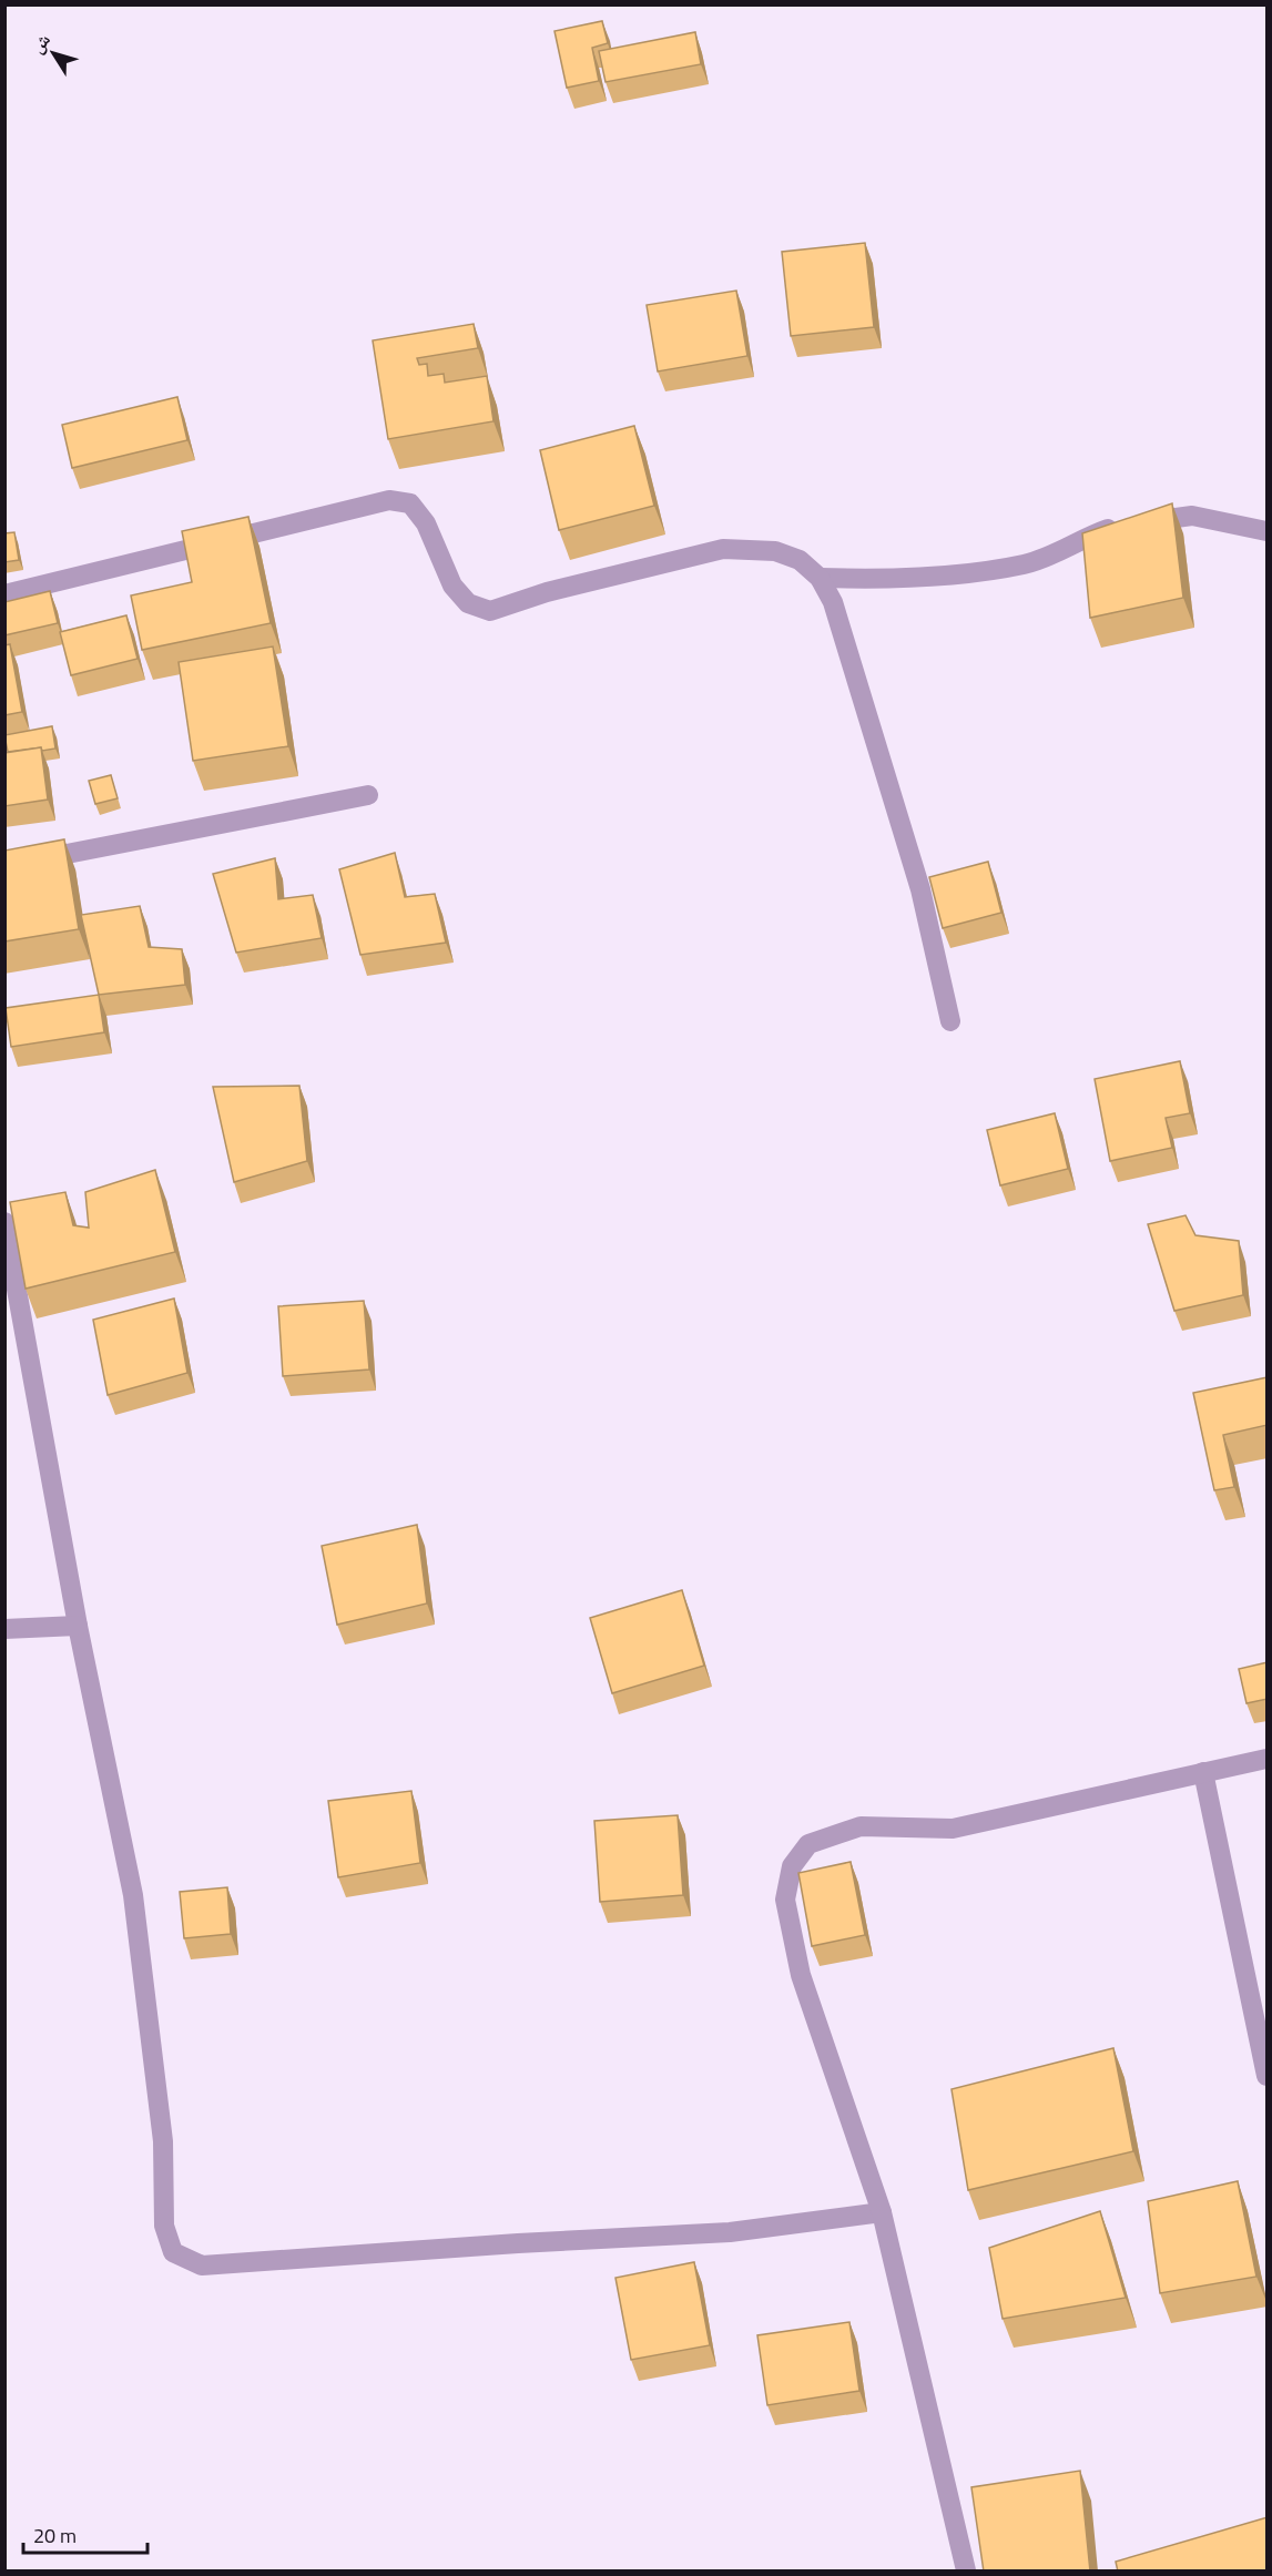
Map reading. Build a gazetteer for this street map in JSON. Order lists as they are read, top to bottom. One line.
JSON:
{"scale_bar":"20 m","north":"top left"}
